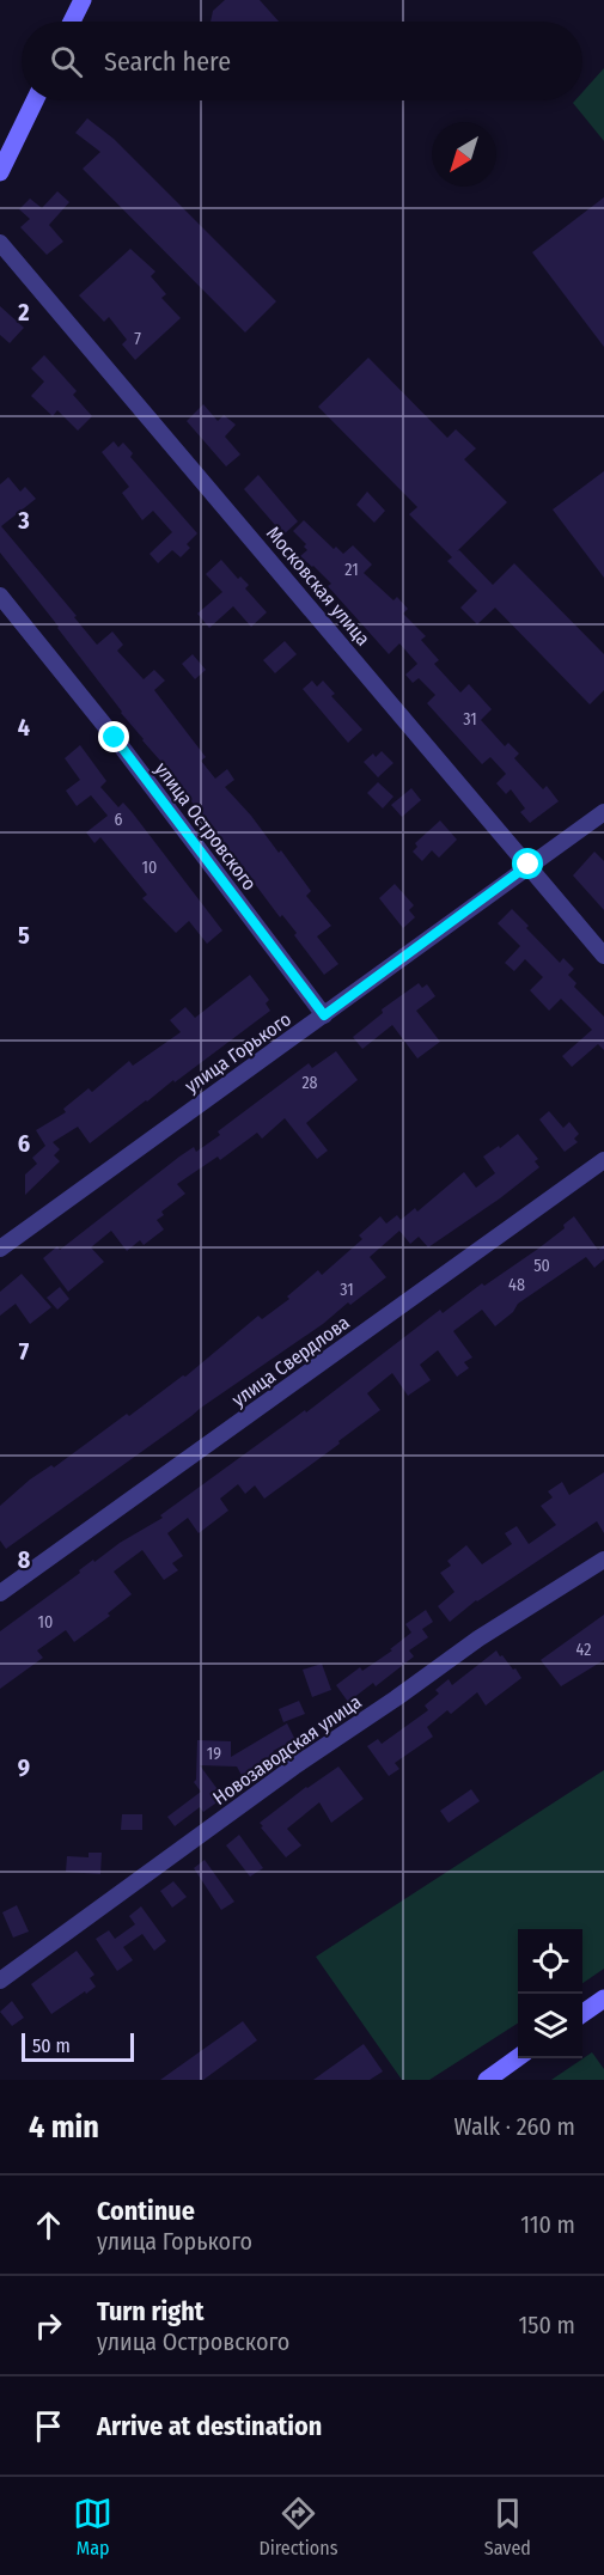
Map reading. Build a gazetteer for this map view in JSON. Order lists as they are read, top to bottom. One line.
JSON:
{"streets":{"street":["Московская улица","улица Островского","улица Горького","улица Свердлова","Новозаводская улица"]},"crossings":[["Московская улица","улица Горького"],["улица Островского","улица Горького"]],"house_numbers":["7","21","31","6","10","28","50","48","31","10","42","19"],"scale_bar":"50 m","north":"bottom left","page":{"search":"Search here","scale":"50 m","heading":["4 min","Walk · 260 m"],"list":[["Continue","улица Горького","110 m"],["Turn right","улица Островского","150 m"],"Arrive at destination"],"nav":["Map","Directions","Saved"]},"grid":{"rows":["2","3","4","5","6","7","8","9"]}}
